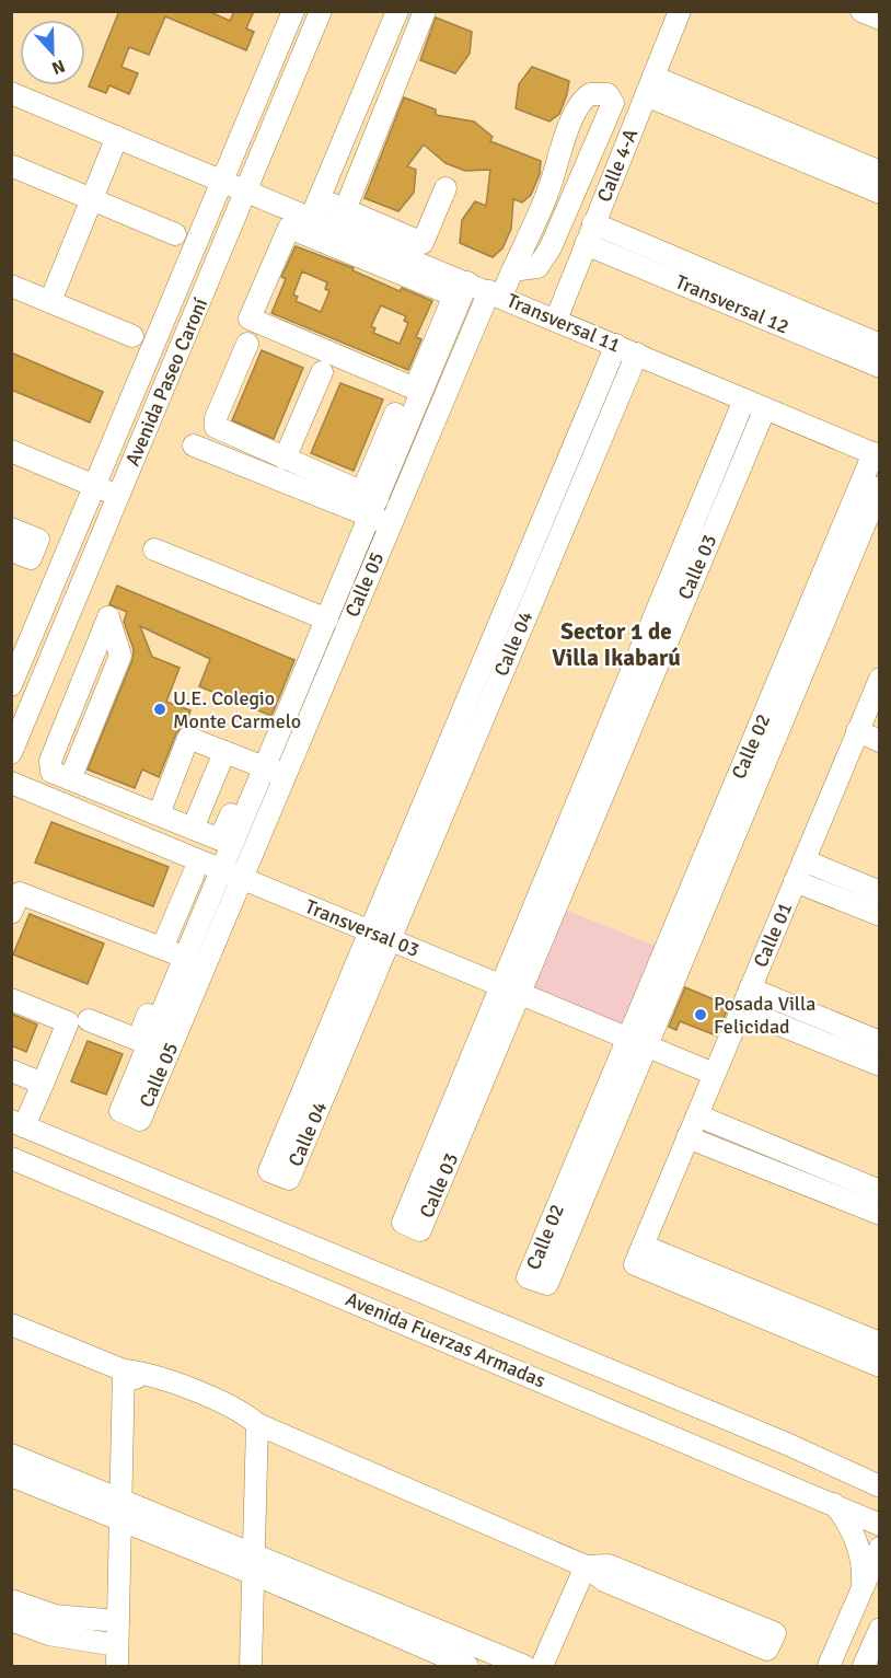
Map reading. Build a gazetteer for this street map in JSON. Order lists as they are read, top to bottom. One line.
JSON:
{"streets":{"street":["Calle 4-A","Transversal 12","Transversal 11","Avenida Paseo Caroní","Calle 03","Calle 05","Calle 04","Calle 02","Transversal 03","Calle 01","Avenida Fuerzas Armadas"]},"crossings":[["Calle 4-A","Transversal 12"],["Calle 4-A","Transversal 11"],["Transversal 11","Avenida Paseo Caroní"],["Transversal 11","Calle 03"],["Transversal 11","Calle 05"],["Transversal 11","Calle 04"],["Transversal 11","Calle 02"],["Calle 03","Transversal 03"],["Calle 05","Transversal 03"],["Calle 04","Transversal 03"],["Calle 02","Transversal 03"],["Transversal 03","Calle 01"]],"districts":["Sector 1 de Villa Ikabarú"],"places":["U.E. Colegio Monte Carmelo","Posada Villa Felicidad"],"north":"bottom"}
